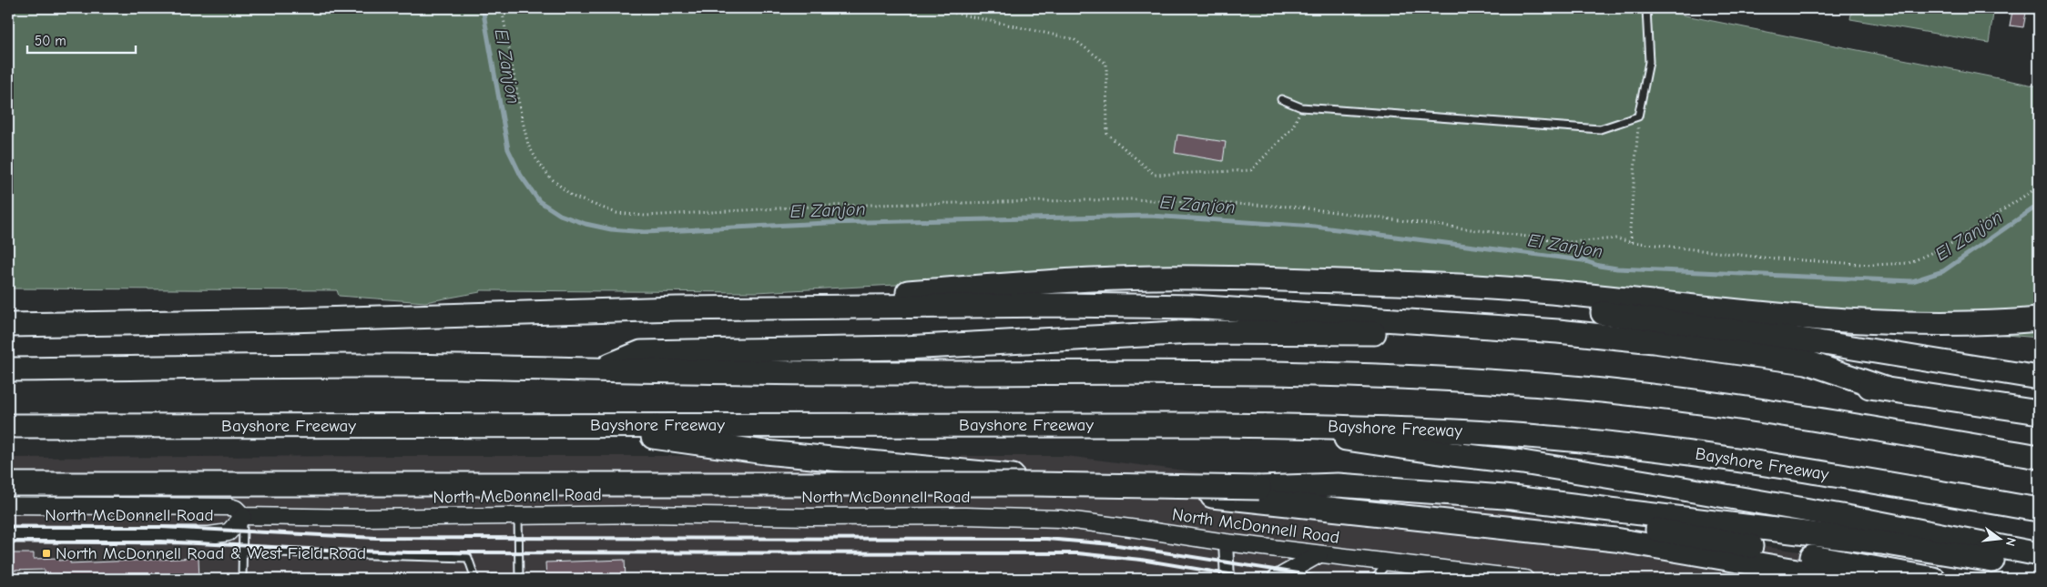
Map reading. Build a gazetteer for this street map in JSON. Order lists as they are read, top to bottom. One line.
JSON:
{"streets":{"highway":["Bayshore Freeway"],"street":["North McDonnell Road"]},"water":["El Zanjon"],"places":{"transit":["North McDonnell Road & West Field Road"]},"scale_bar":"50 m","north":"right"}
